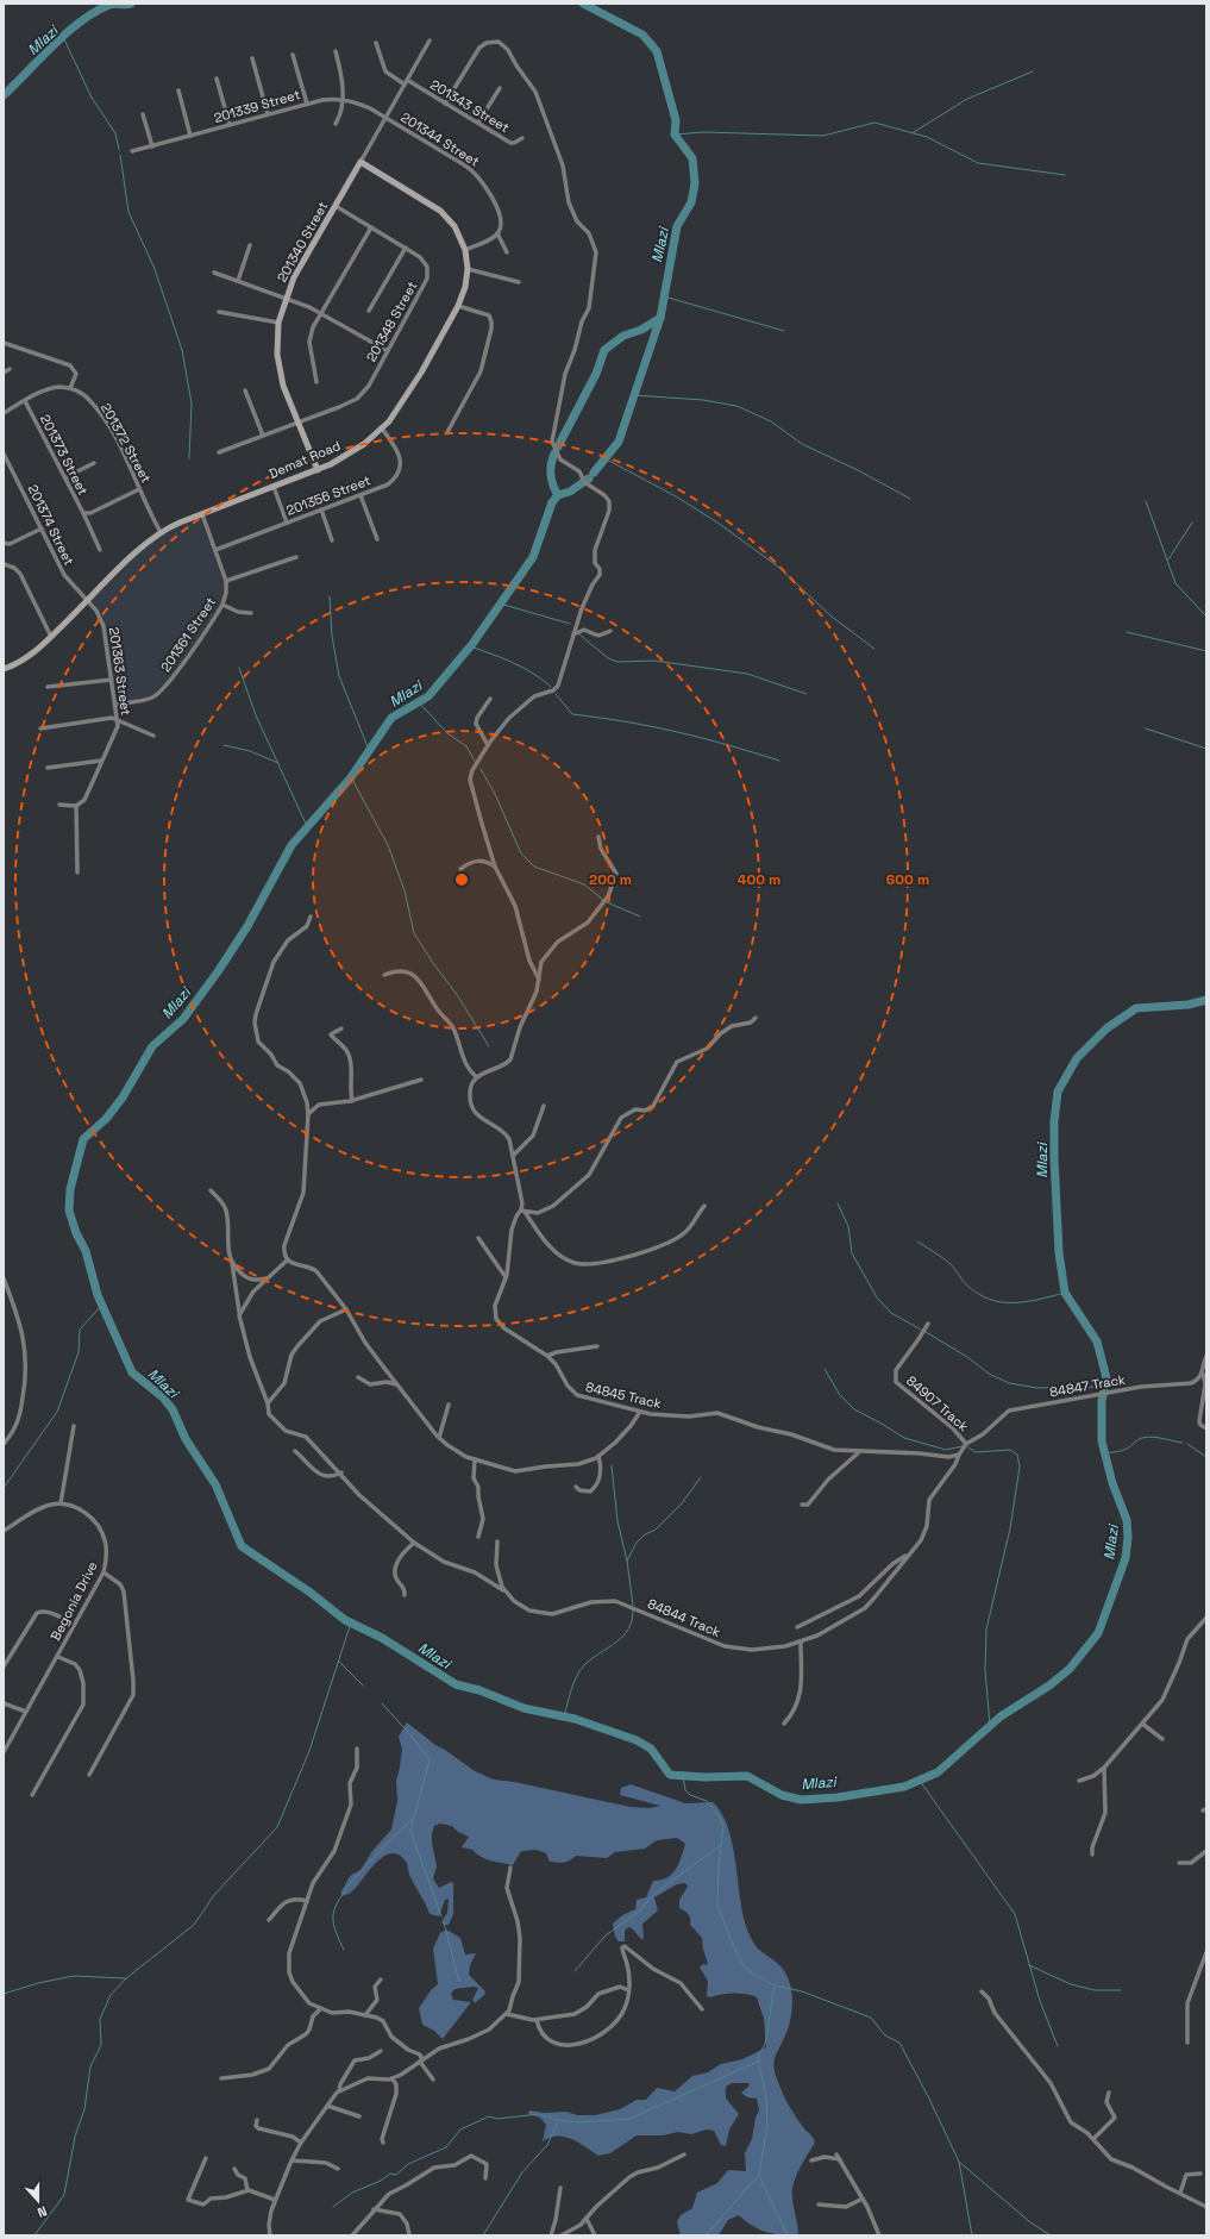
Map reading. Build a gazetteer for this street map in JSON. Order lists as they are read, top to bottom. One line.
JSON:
{"streets":{"street":["201339 Street","201343 Street","201344 Street","201340 Street","201348 Street","201372 Street","201373 Street","Demat Road","201356 Street","201374 Street","201361 Street","201363 Street","84847 Track","84845 Track","84907 Track","Begonia Drive","84844 Track"]},"crossings":[["201339 Street","201344 Street"],["201339 Street","201340 Street"],["201343 Street","201340 Street"],["201344 Street","201340 Street"],["201340 Street","201348 Street"],["201340 Street","Demat Road"],["201372 Street","201373 Street"],["201372 Street","Demat Road"],["Demat Road","201356 Street"],["Demat Road","201374 Street"],["Demat Road","201361 Street"],["Demat Road","201363 Street"],["201356 Street","201361 Street"],["201374 Street","201363 Street"],["201361 Street","201363 Street"],["84847 Track","84907 Track"],["84845 Track","84844 Track"]],"water":["Mlazi"],"north":"bottom","rings":["200 m","400 m","600 m"]}
